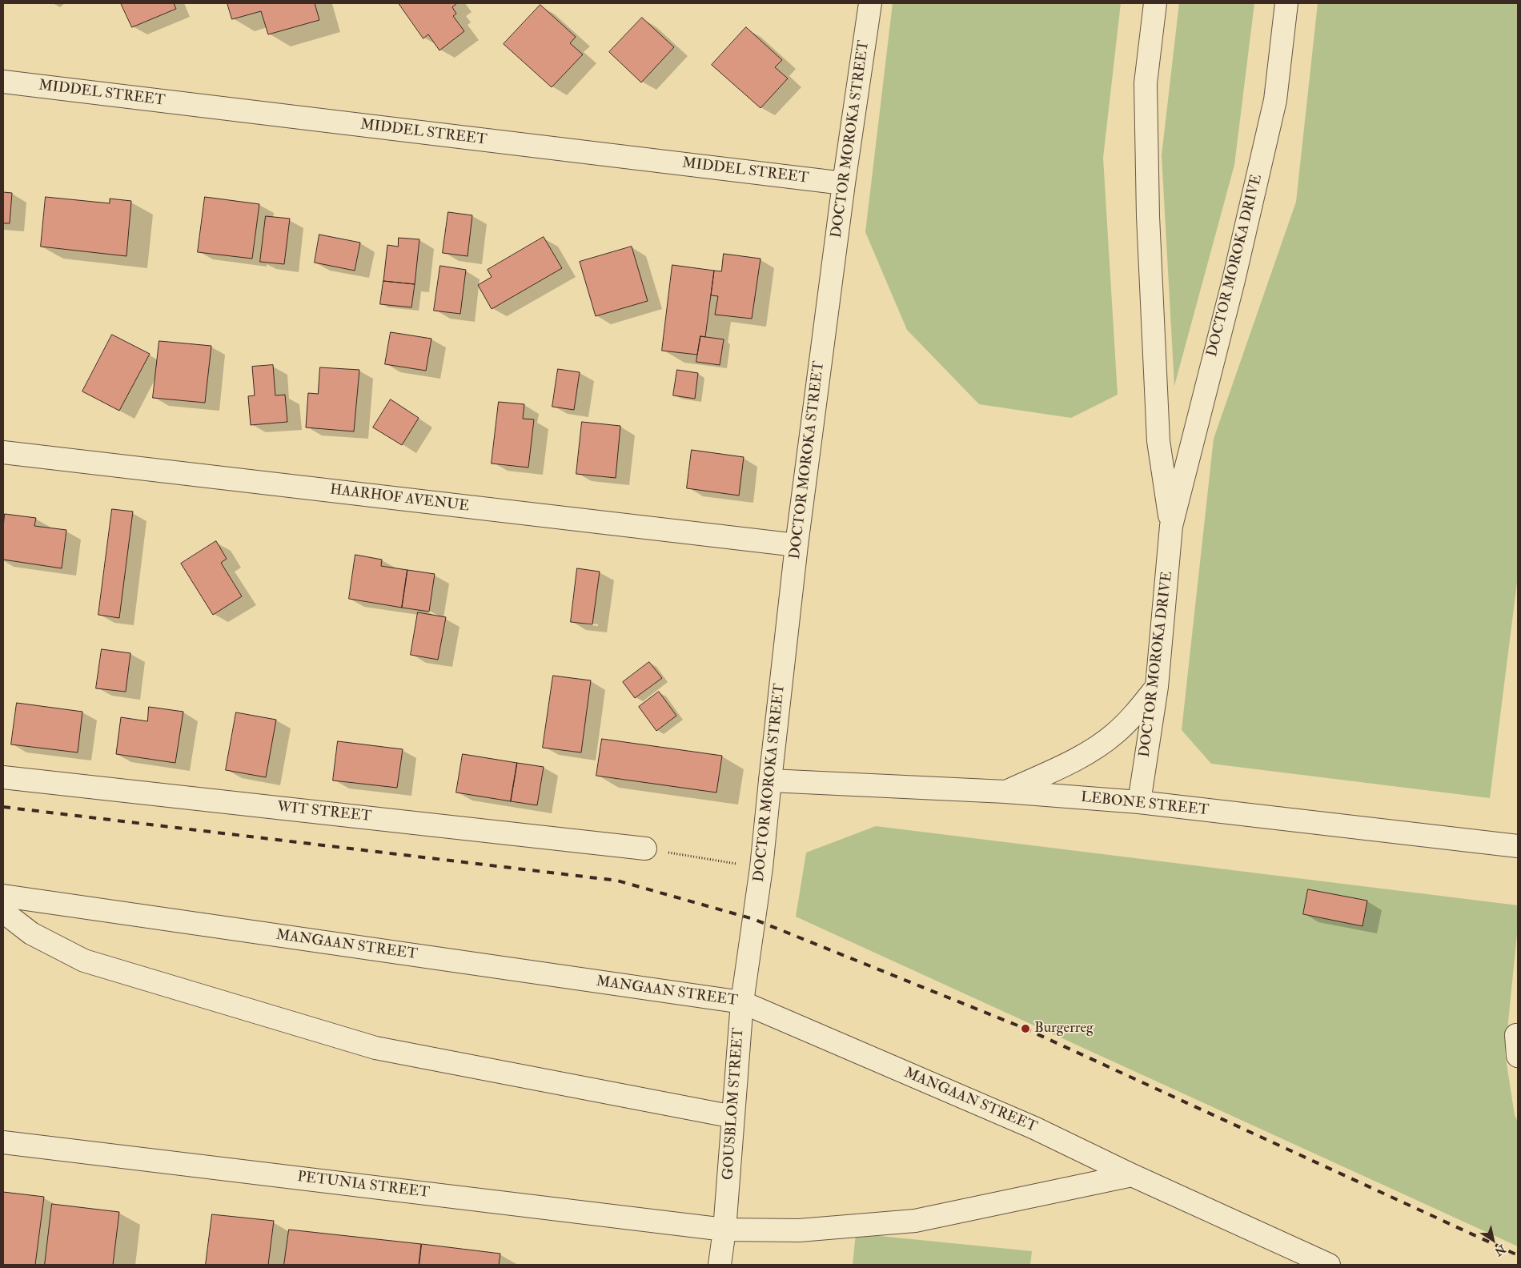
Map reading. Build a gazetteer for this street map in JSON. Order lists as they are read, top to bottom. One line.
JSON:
{"streets":{"street":["MIDDEL STREET","DOCTOR MOROKA STREET","DOCTOR MOROKA DRIVE","HAARHOF AVENUE","LEBONE STREET","WIT STREET","MANGAAN STREET","GOUSBLOM STREET","PETUNIA STREET"]},"crossings":[["MIDDEL STREET","DOCTOR MOROKA STREET"],["DOCTOR MOROKA STREET","HAARHOF AVENUE"],["DOCTOR MOROKA STREET","LEBONE STREET"],["DOCTOR MOROKA STREET","GOUSBLOM STREET"],["DOCTOR MOROKA DRIVE","LEBONE STREET"],["MANGAAN STREET","GOUSBLOM STREET"],["MANGAAN STREET","PETUNIA STREET"],["GOUSBLOM STREET","PETUNIA STREET"]],"places":["Burgerreg"],"north":"bottom right"}
